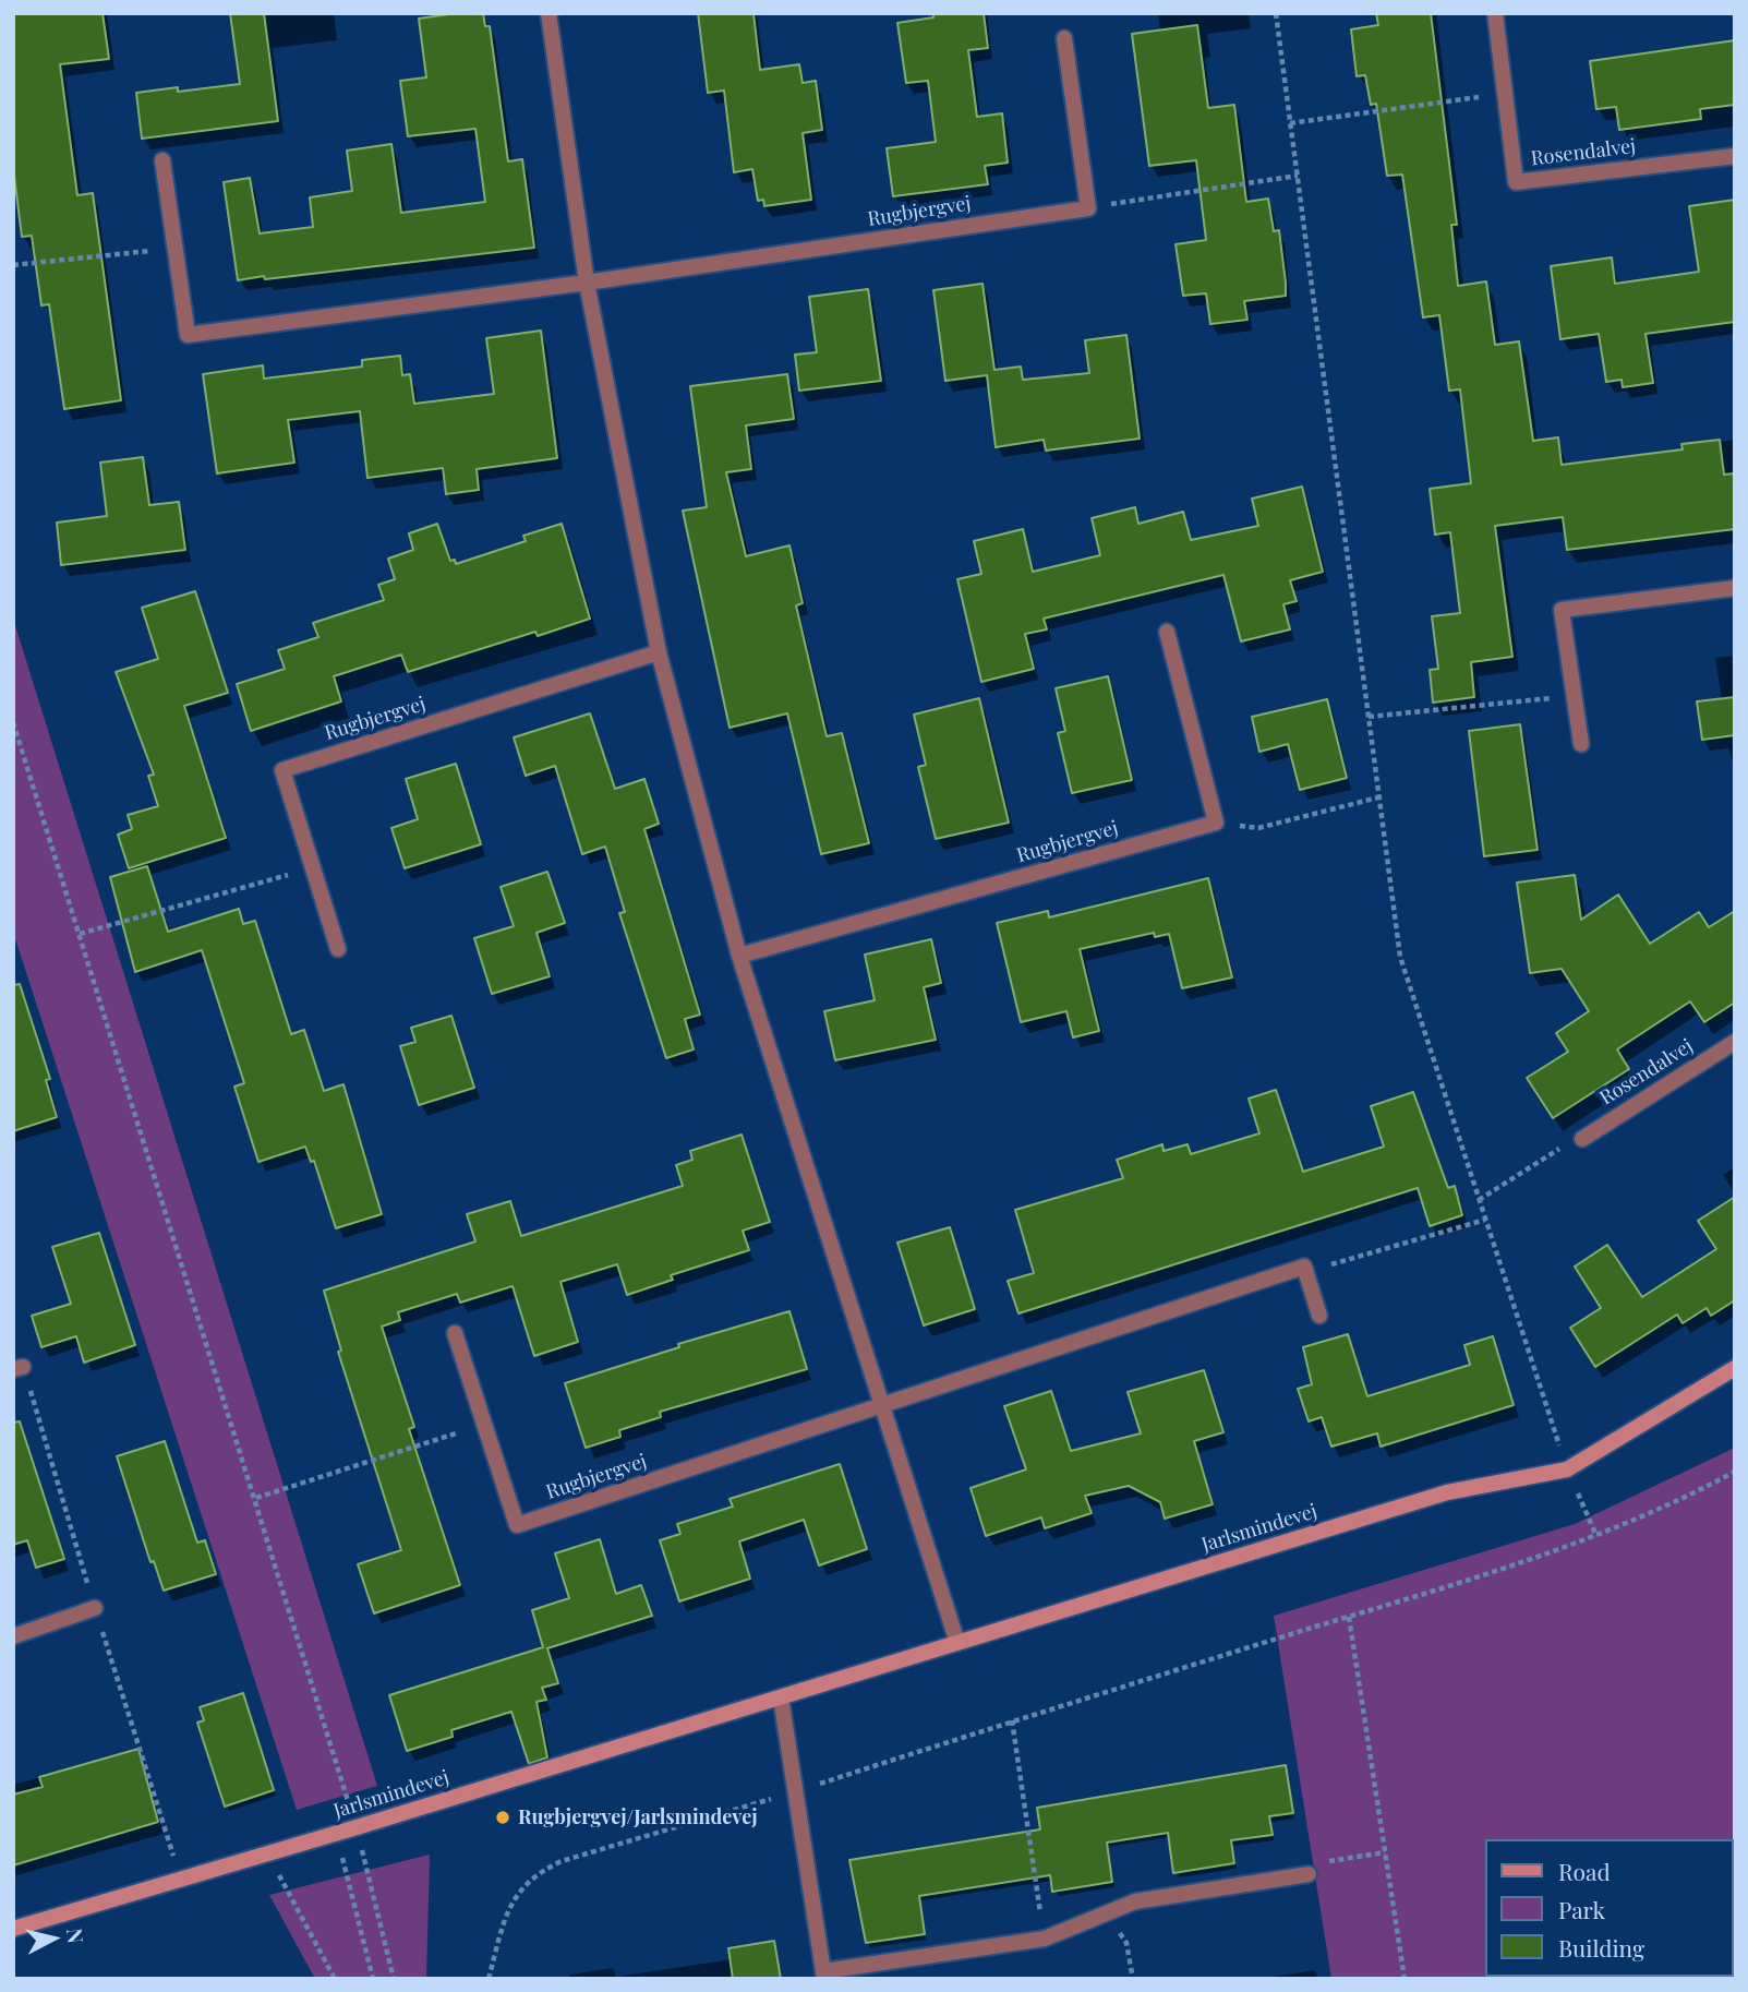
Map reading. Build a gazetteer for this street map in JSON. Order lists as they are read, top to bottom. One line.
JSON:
{"streets":{"street":["Rosendalvej","Rugbjergvej","Jarlsmindevej"]},"places":["Rugbjergvej/Jarlsmindevej"],"legend":["Road","Park","Building"],"north":"right"}
